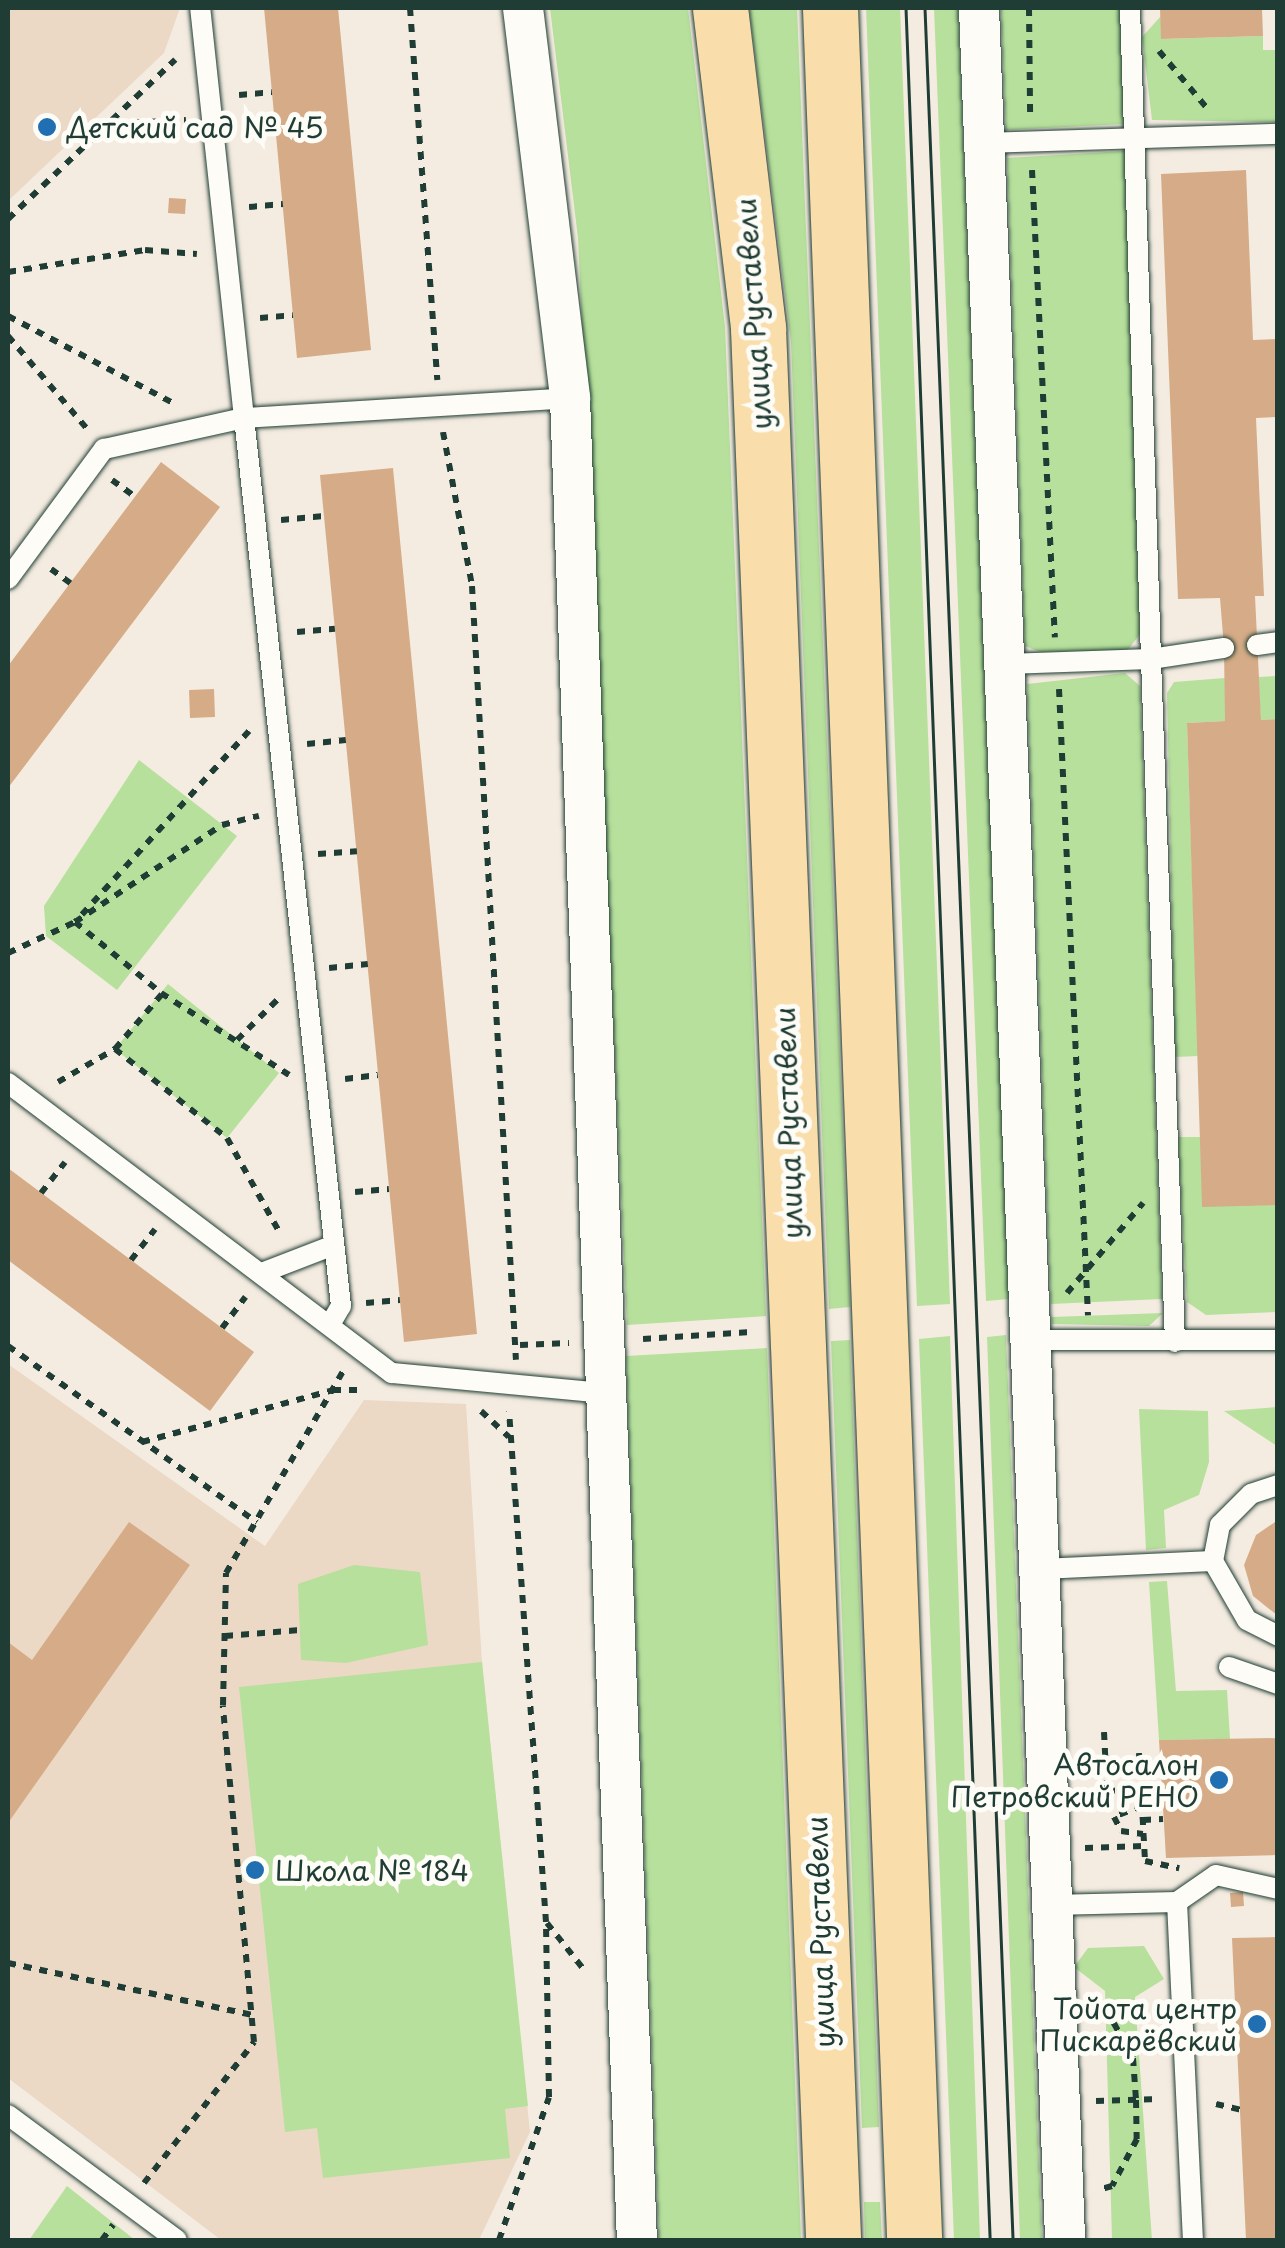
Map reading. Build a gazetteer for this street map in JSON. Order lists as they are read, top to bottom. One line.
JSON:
{"streets":{"main road":["улица Руставели"]},"places":["Детский сад № 45","Автосалон Петровский РЕНО","Школа № 184","Тойота центр Пискарёвский"]}
